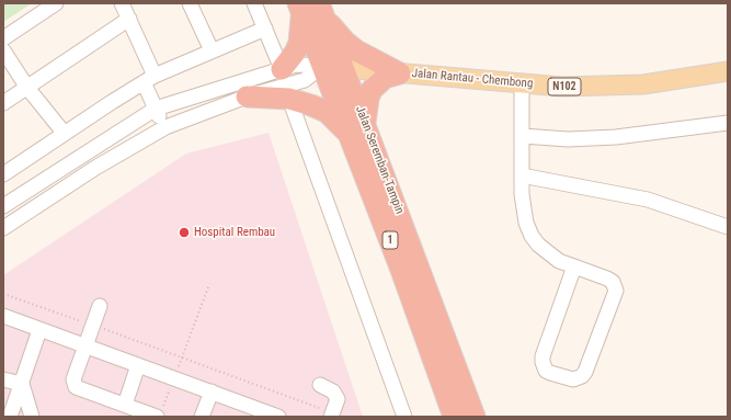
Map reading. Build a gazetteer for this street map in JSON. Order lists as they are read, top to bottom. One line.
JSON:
{"streets":{"highway":["Jalan Seremban-Tampin","1"],"main road":["Jalan Rantau - Chembong","N102"]},"crossings":[["Jalan Rantau - Chembong","Jalan Seremban-Tampin"]],"places":["Hospital Rembau"]}
